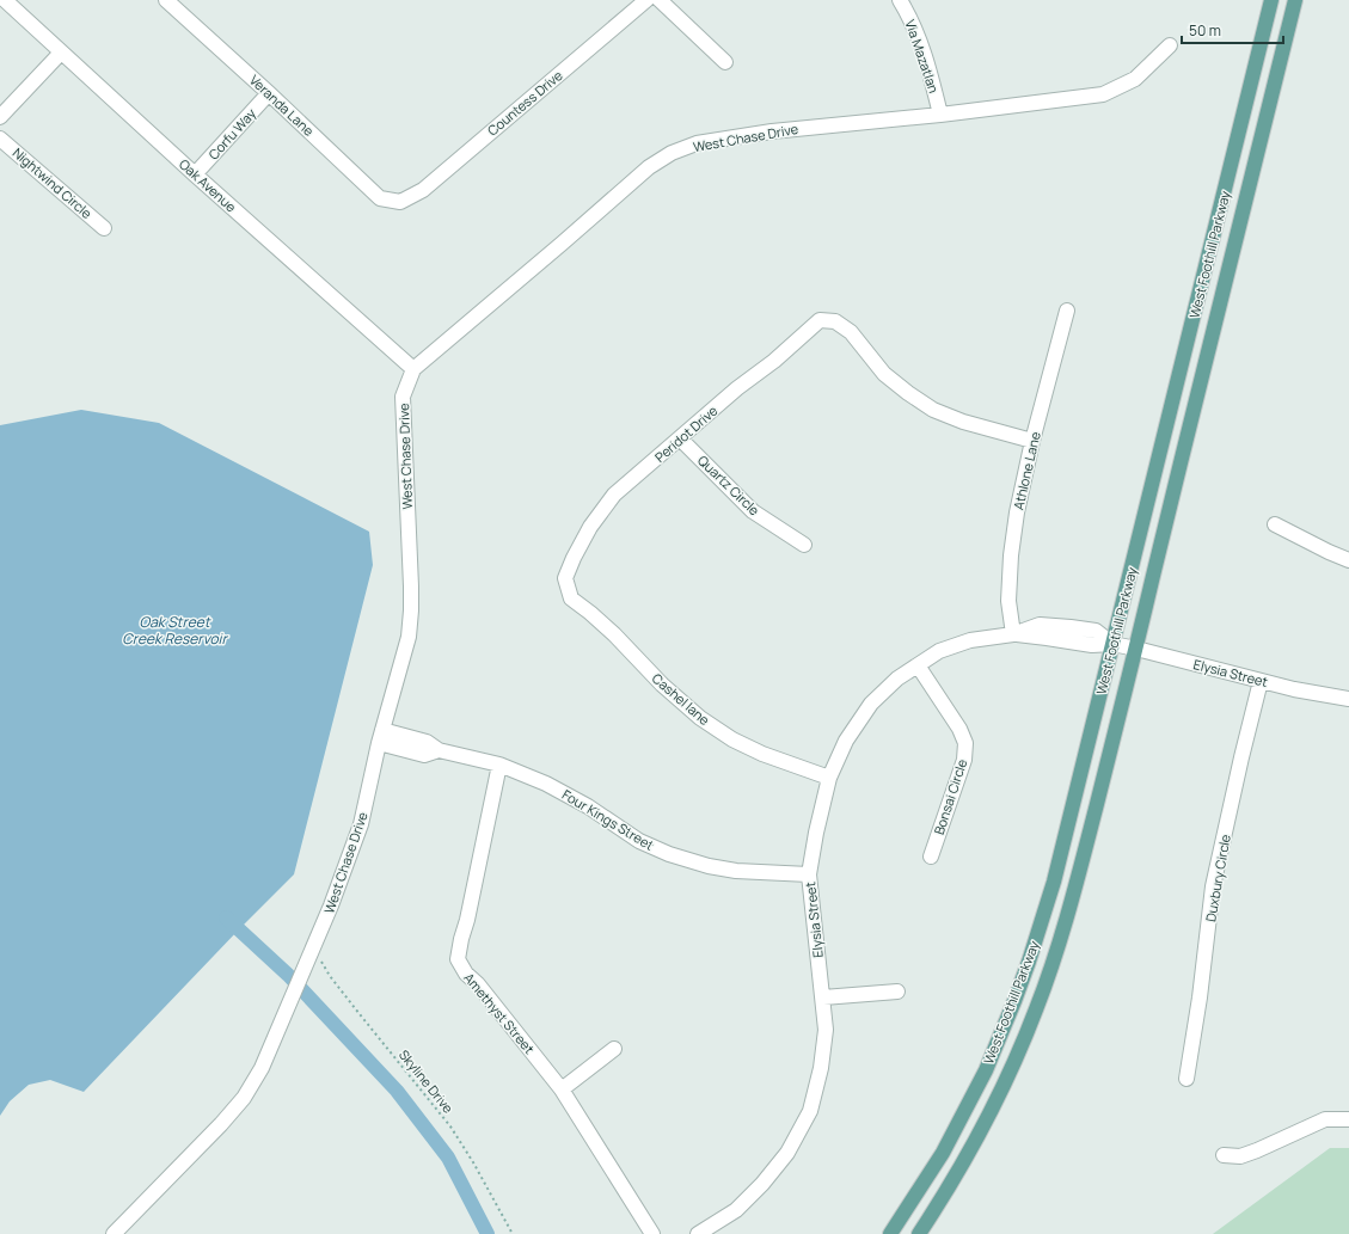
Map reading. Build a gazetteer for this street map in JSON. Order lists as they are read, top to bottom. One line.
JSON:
{"streets":{"main road":["West Foothill Parkway"],"street":["Via Mazatlan","Countess Drive","Veranda Lane","Corfu Way","West Chase Drive","Nightwind Circle","Oak Avenue","Peridot Drive","Athlone Lane","Quartz Circle","Elysia Street","Cashel lane","Bonsai Circle","Four Kings Street","Duxbury Circle","Amethyst Street"],"path":["Skyline Drive"]},"crossings":[["Via Mazatlan","West Chase Drive"],["Countess Drive","Veranda Lane"],["Veranda Lane","Corfu Way"],["Corfu Way","Oak Avenue"],["West Chase Drive","Oak Avenue"],["West Chase Drive","Four Kings Street"],["West Chase Drive","Skyline Drive"],["West Foothill Parkway","Elysia Street"],["Peridot Drive","Athlone Lane"],["Peridot Drive","Quartz Circle"],["Peridot Drive","Cashel lane"],["Athlone Lane","Elysia Street"],["Elysia Street","Cashel lane"],["Elysia Street","Bonsai Circle"],["Elysia Street","Four Kings Street"],["Elysia Street","Duxbury Circle"],["Four Kings Street","Amethyst Street"]],"water":["Oak Street Creek Reservoir"],"scale_bar":"50 m"}
